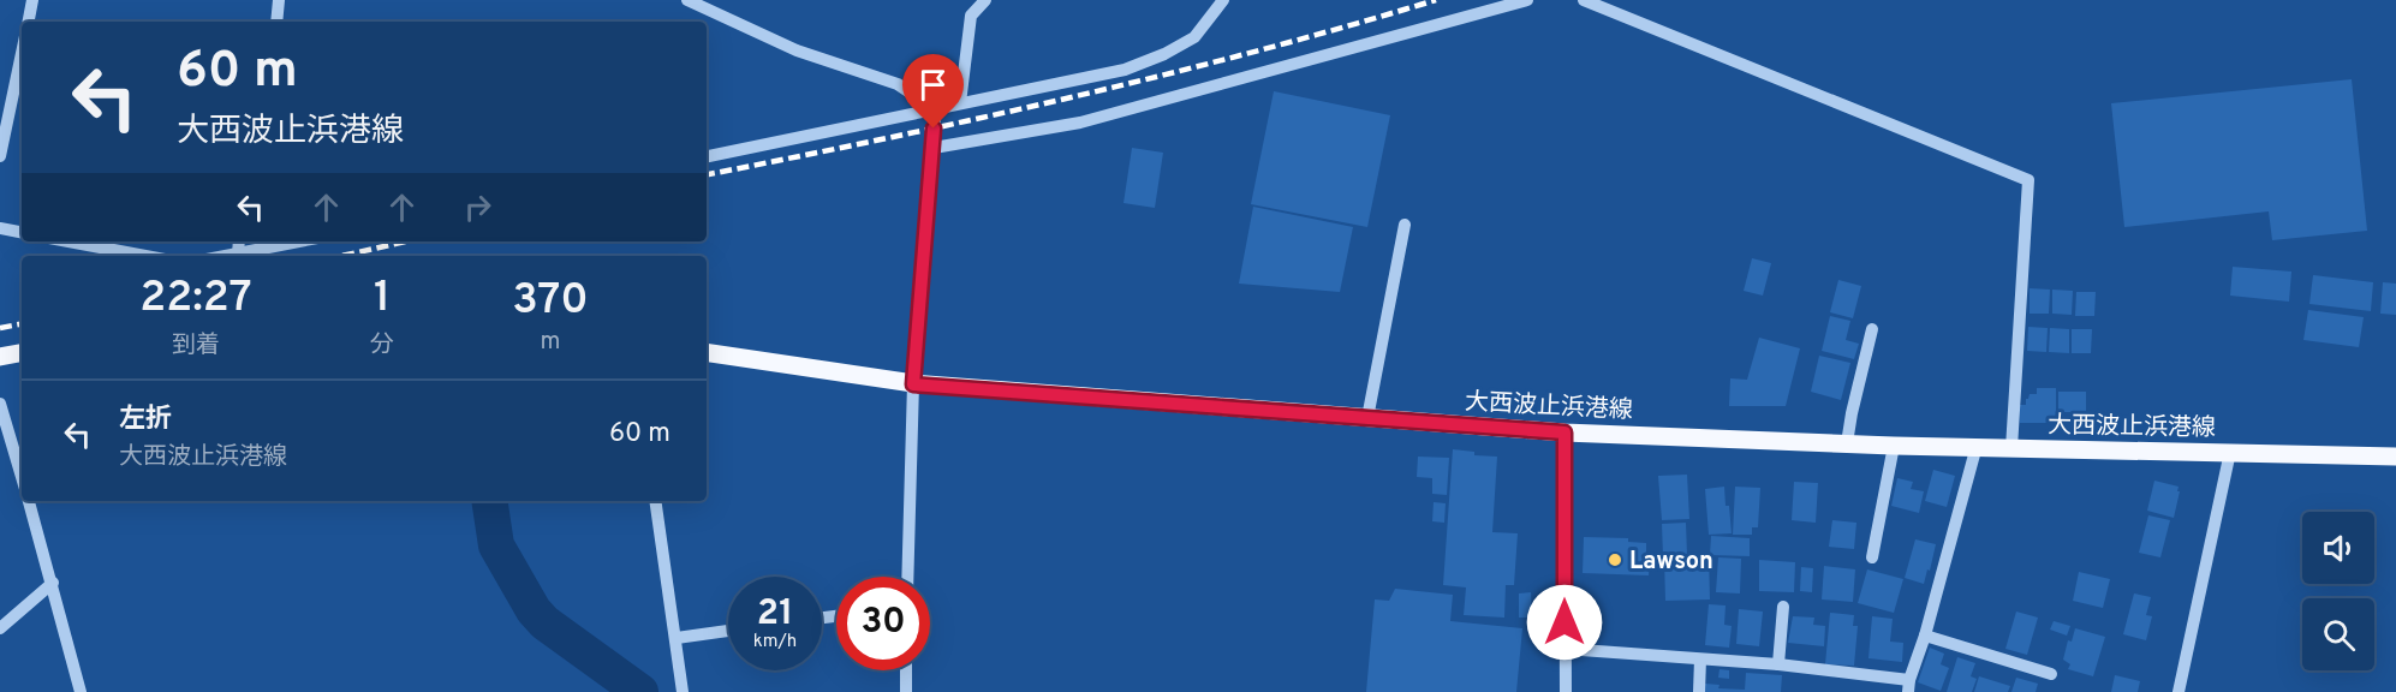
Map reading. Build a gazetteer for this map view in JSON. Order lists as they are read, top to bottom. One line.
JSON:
{"streets":{"main road":["大西波止浜港線"]},"places":["Lawson"],"page":{"turn":["60 m","大西波止浜港線"],"eta":["22:27","到着","1","分","370","m"],"list":[{"name":"左折","note":"大西波止浜港線","value":"60 m"}],"speed":"21 km/h","limit":"30"}}
